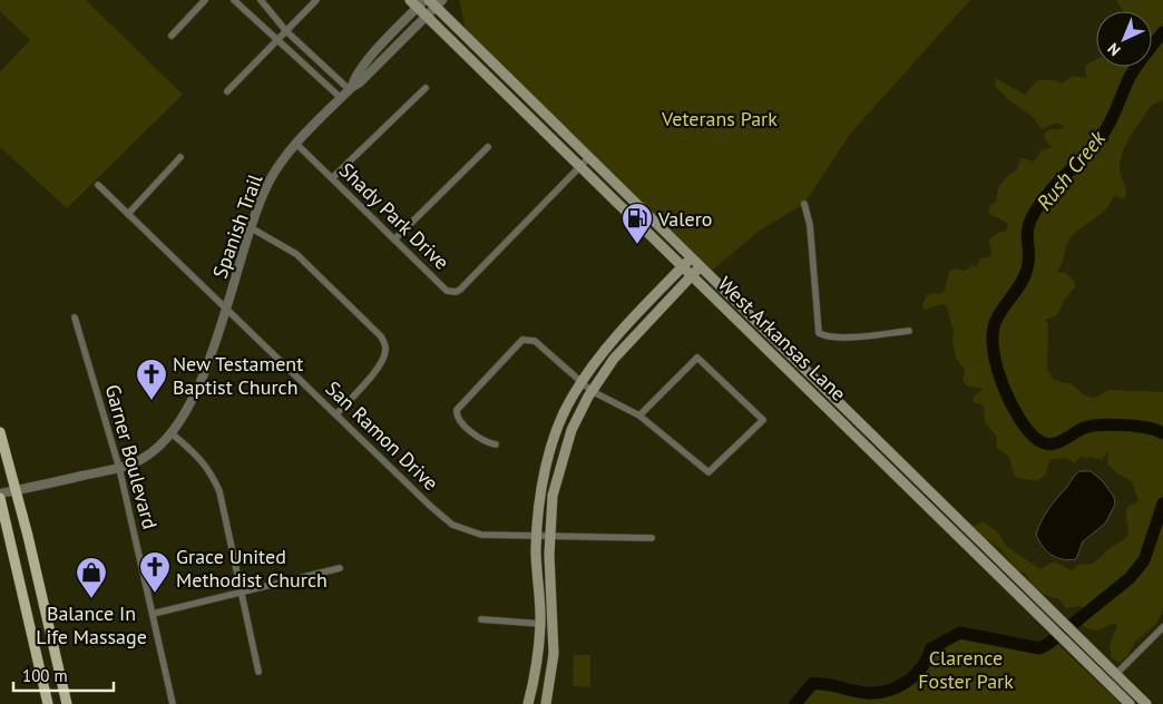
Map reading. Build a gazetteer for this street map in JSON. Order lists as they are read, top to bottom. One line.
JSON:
{"streets":{"main road":["West Arkansas Lane"],"street":["Shady Park Drive","Spanish Trail","San Ramon Drive","Garner Boulevard"]},"crossings":[["Shady Park Drive","Spanish Trail"],["Shady Park Drive","West Arkansas Lane"],["Spanish Trail","West Arkansas Lane"],["Spanish Trail","San Ramon Drive"],["Spanish Trail","Garner Boulevard"]],"water":["Rush Creek"],"parks":["Veterans Park","Clarence Foster Park"],"places":{"fuel station":["Valero"],"church":["New Testament Baptist Church","Grace United Methodist Church"],"shop":["Balance In Life Massage"]},"scale_bar":"100 m","north":"bottom left"}
